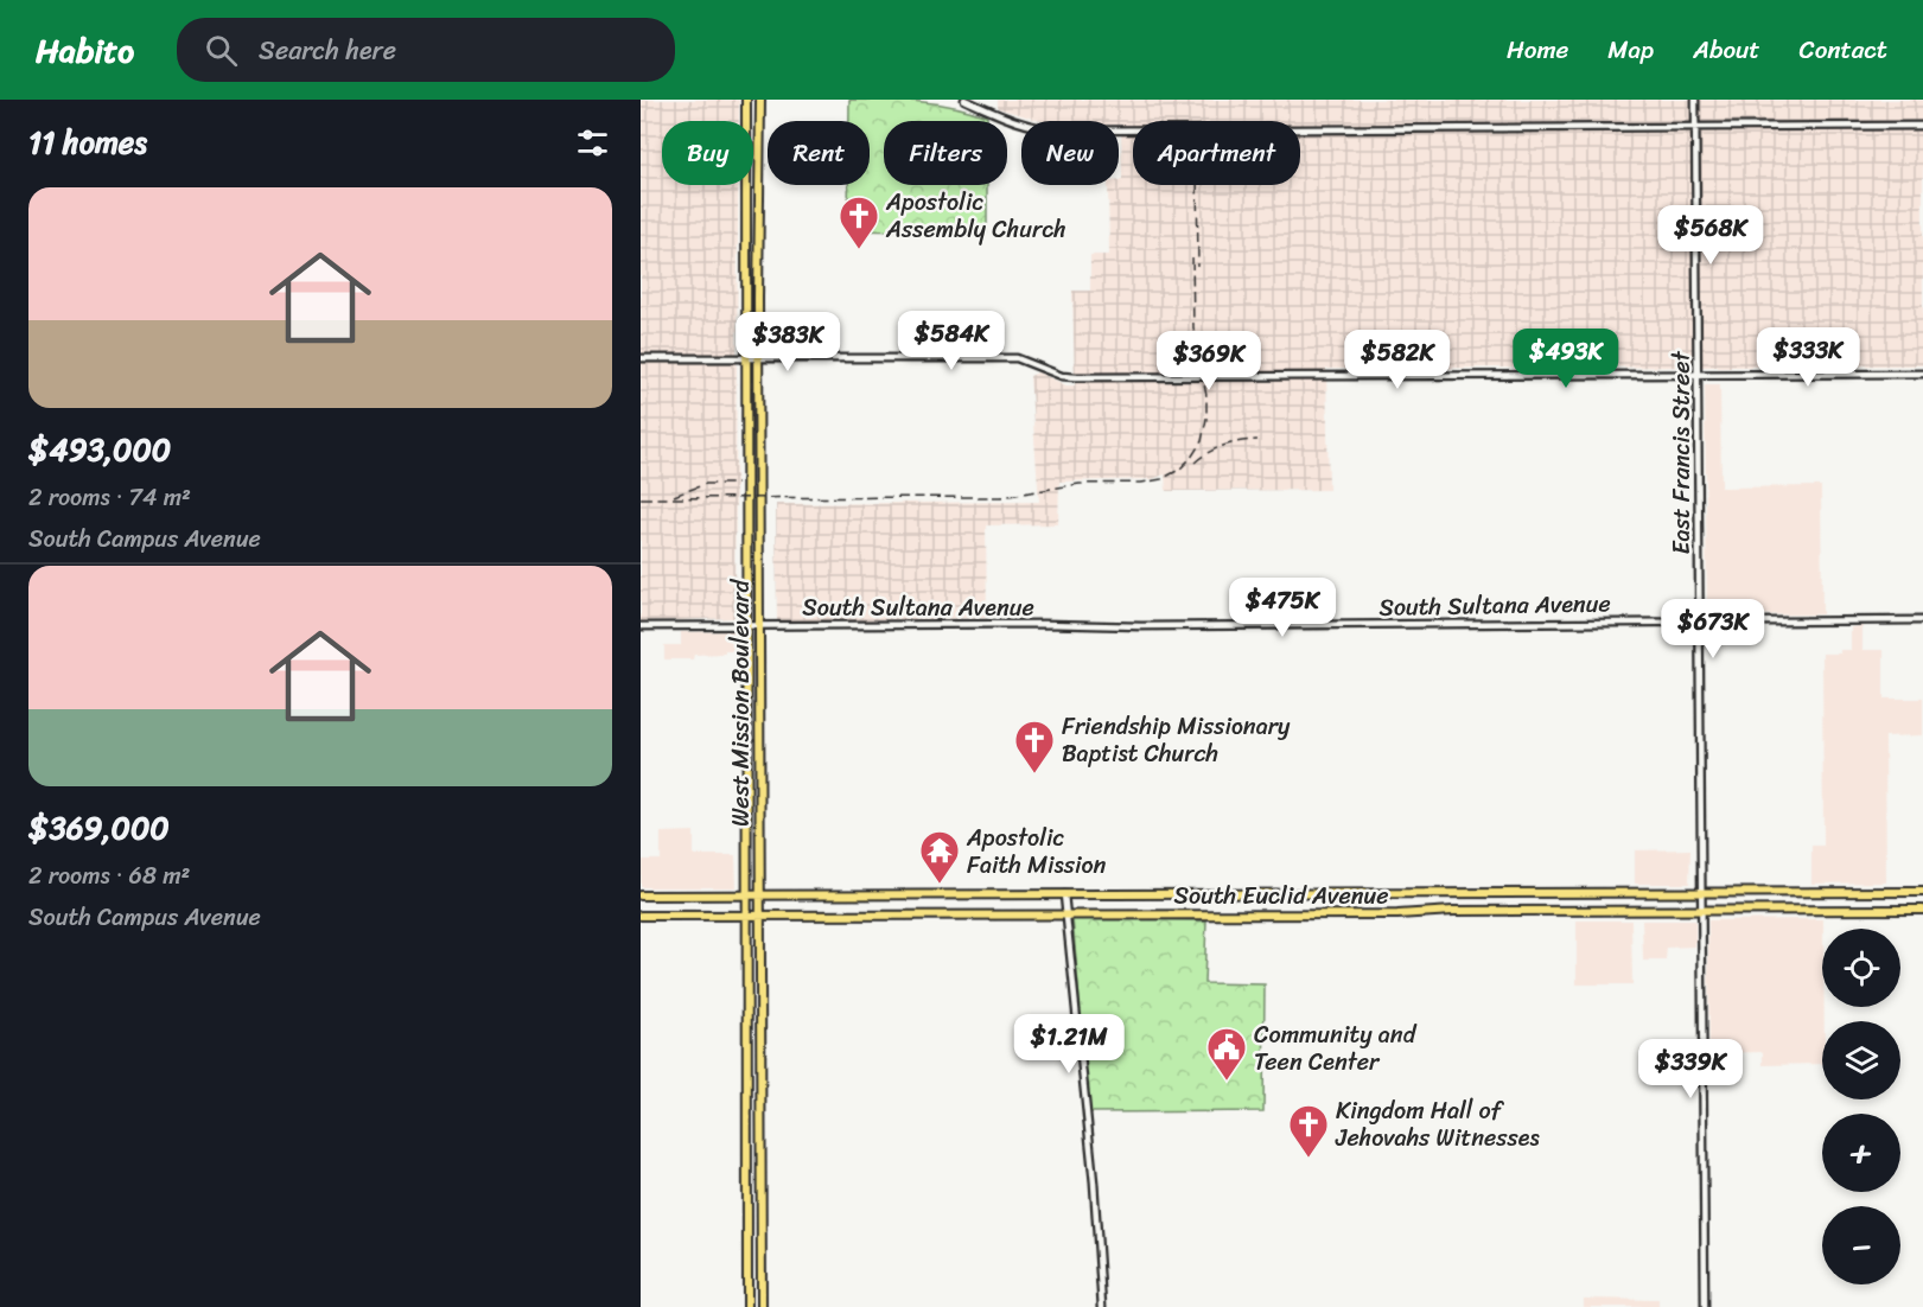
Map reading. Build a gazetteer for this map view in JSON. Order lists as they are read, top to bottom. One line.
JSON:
{"streets":{"main road":["West Mission Boulevard","South Euclid Avenue"],"street":["East Francis Street","South Sultana Avenue"]},"crossings":[["East Francis Street","South Sultana Avenue"],["East Francis Street","South Euclid Avenue"],["South Sultana Avenue","West Mission Boulevard"],["West Mission Boulevard","South Euclid Avenue"]],"places":{"church":["Apostolic Assembly Church","Friendship Missionary Baptist Church","Kingdom Hall of Jehovahs Witnesses"],"temple":["Apostolic Faith Mission"],"public building":["Community and Teen Center"]},"page":{"header":"Habito","search":"Search here","nav":["Home","Map","About","Contact"],"heading":"11 homes","chip":["Buy","Rent","Filters","New","Apartment"],"list":[{"name":"$493,000","note":"2 rooms · 74 m² · South Campus Avenue"},{"name":"$369,000","note":"2 rooms · 68 m² · South Campus Avenue"}],"price":["$568K","$584K","$383K","$333K","$493K","$582K","$369K","$475K","$673K","$1.21M","$339K"],"map_buttons":["+","−"]}}
